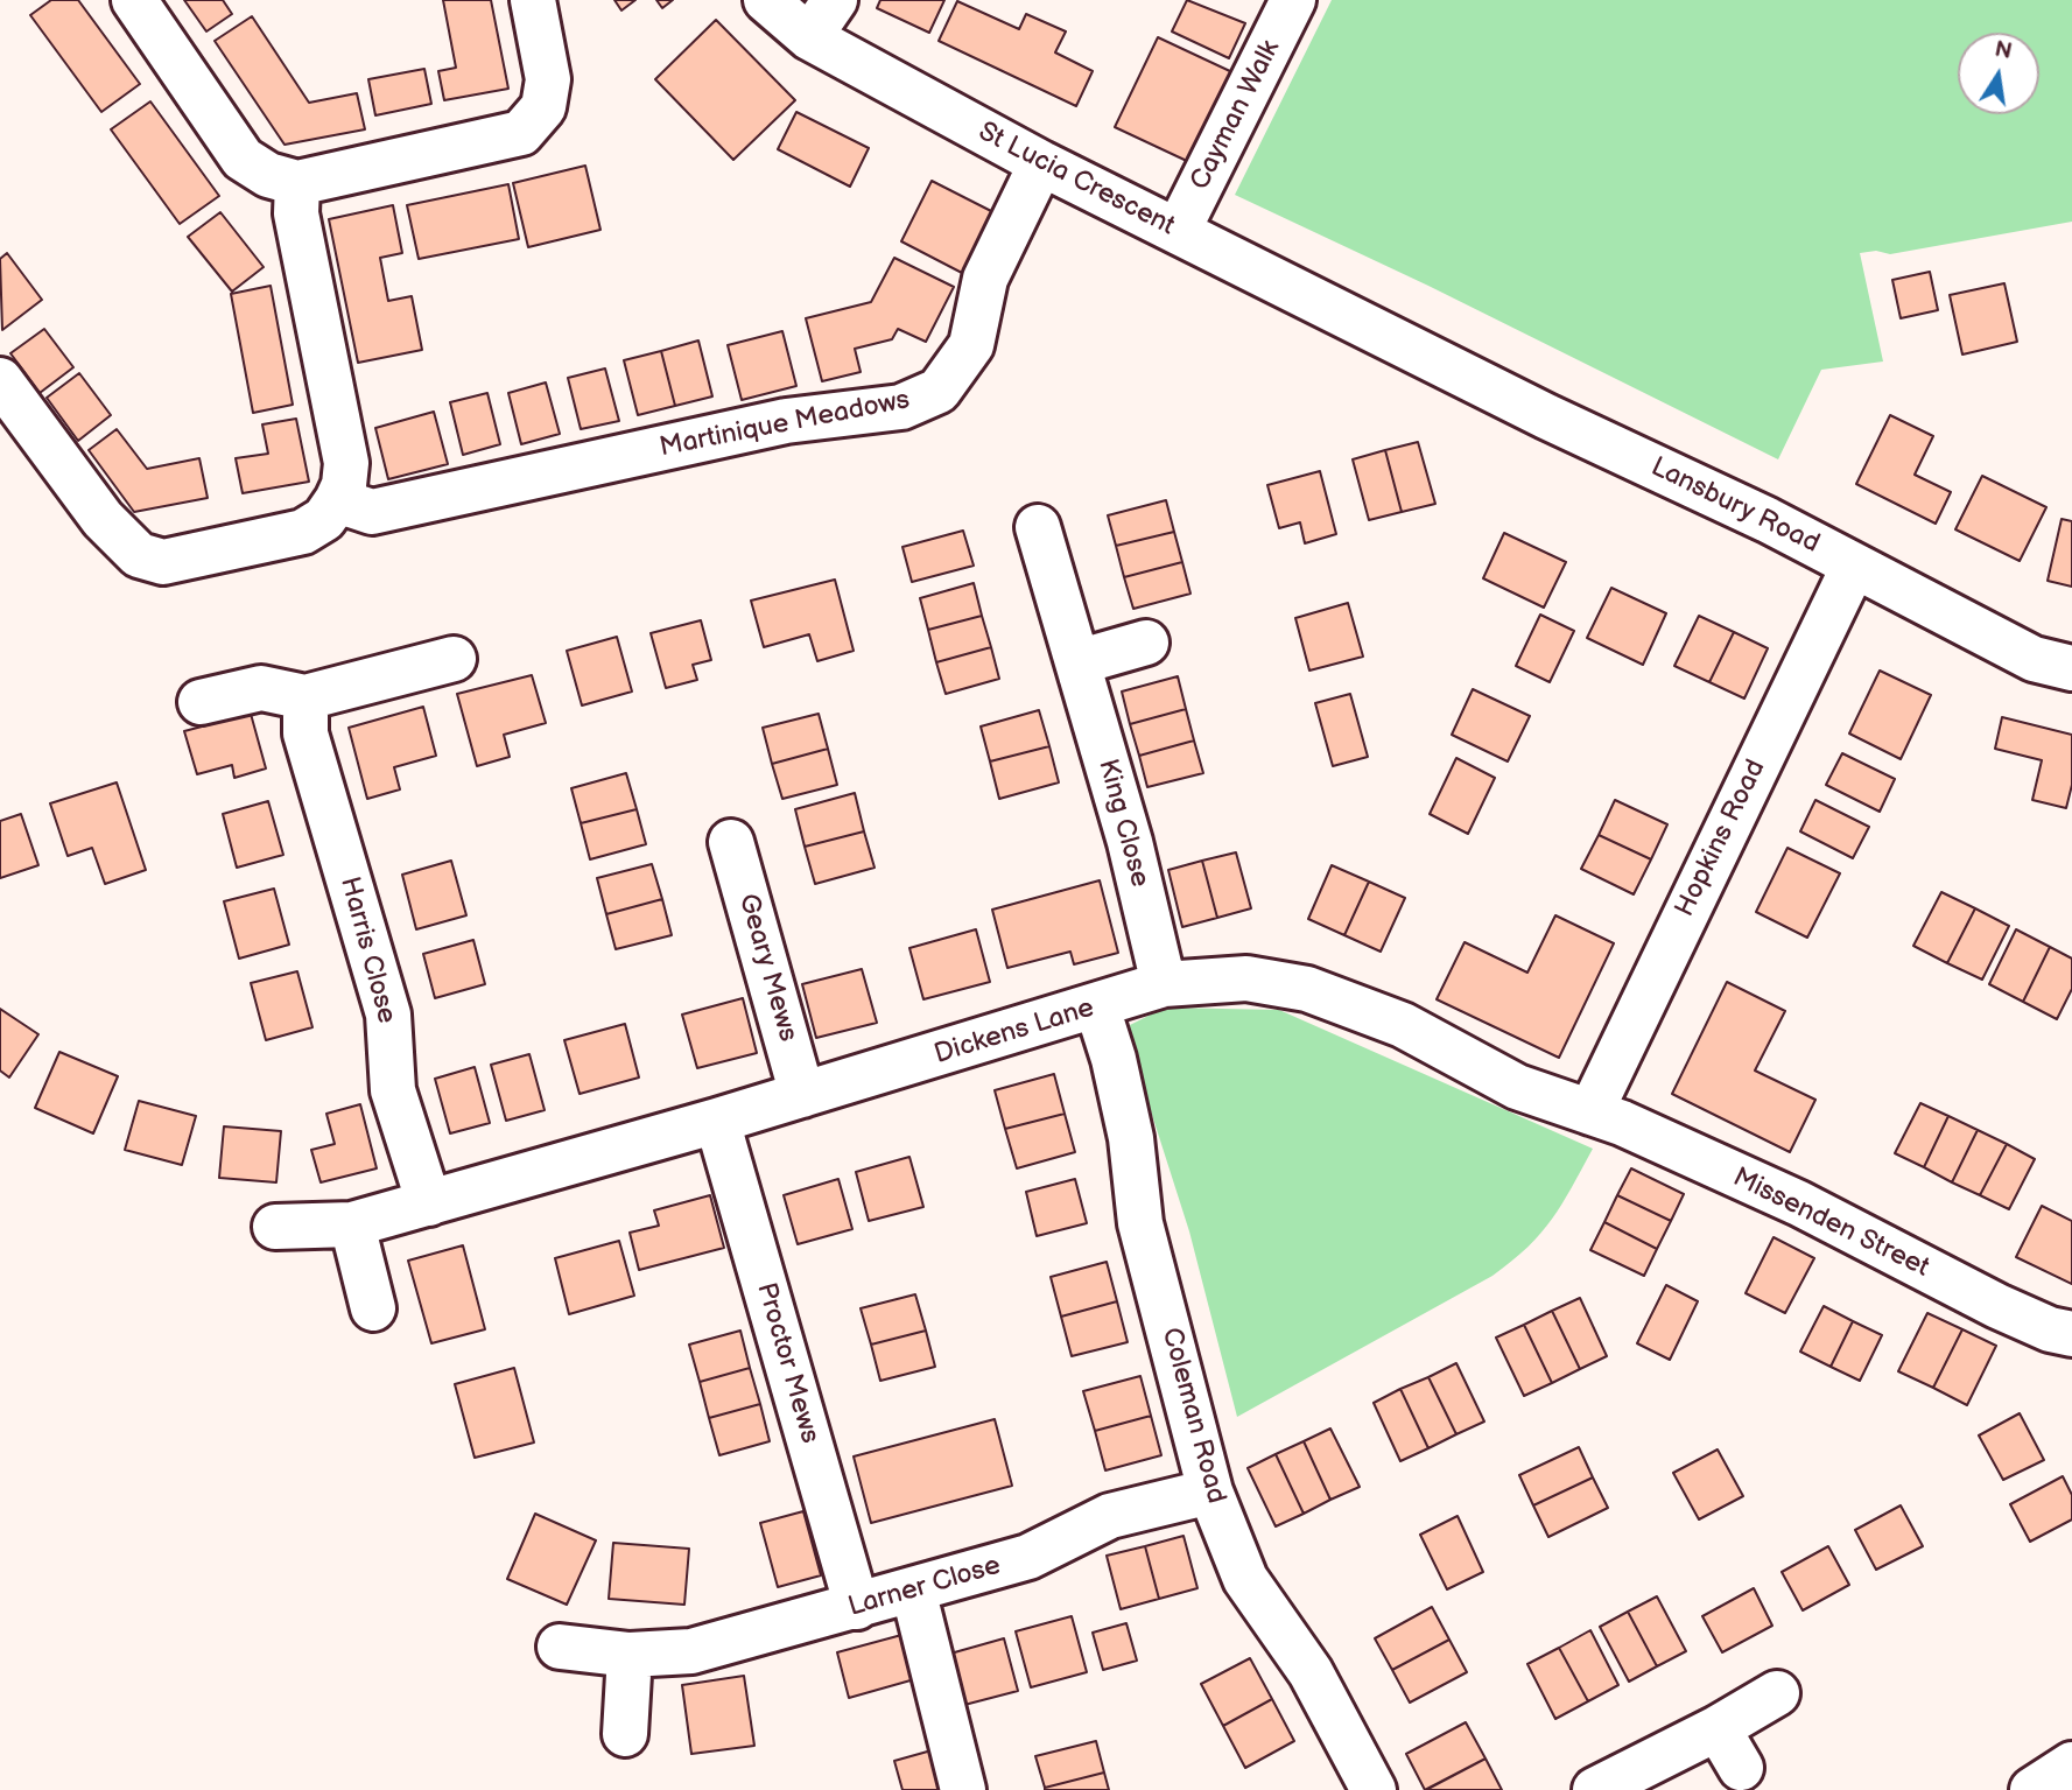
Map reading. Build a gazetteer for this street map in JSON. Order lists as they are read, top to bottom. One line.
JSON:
{"streets":{"street":["Cayman Walk","St Lucia Crescent","Martinique Meadows","Lansbury Road","King Close","Hopkins Road","Harris Close","Geary Mews","Dickens Lane","Missenden Street","Proctor Mews","Coleman Road","Larner Close"]},"crossings":[["Cayman Walk","St Lucia Crescent"],["St Lucia Crescent","Martinique Meadows"],["St Lucia Crescent","Lansbury Road"],["Lansbury Road","Hopkins Road"],["King Close","Dickens Lane"],["Hopkins Road","Dickens Lane"],["Hopkins Road","Missenden Street"],["Harris Close","Dickens Lane"],["Geary Mews","Dickens Lane"],["Dickens Lane","Missenden Street"],["Dickens Lane","Proctor Mews"],["Dickens Lane","Coleman Road"],["Proctor Mews","Larner Close"],["Coleman Road","Larner Close"]],"north":"top"}
